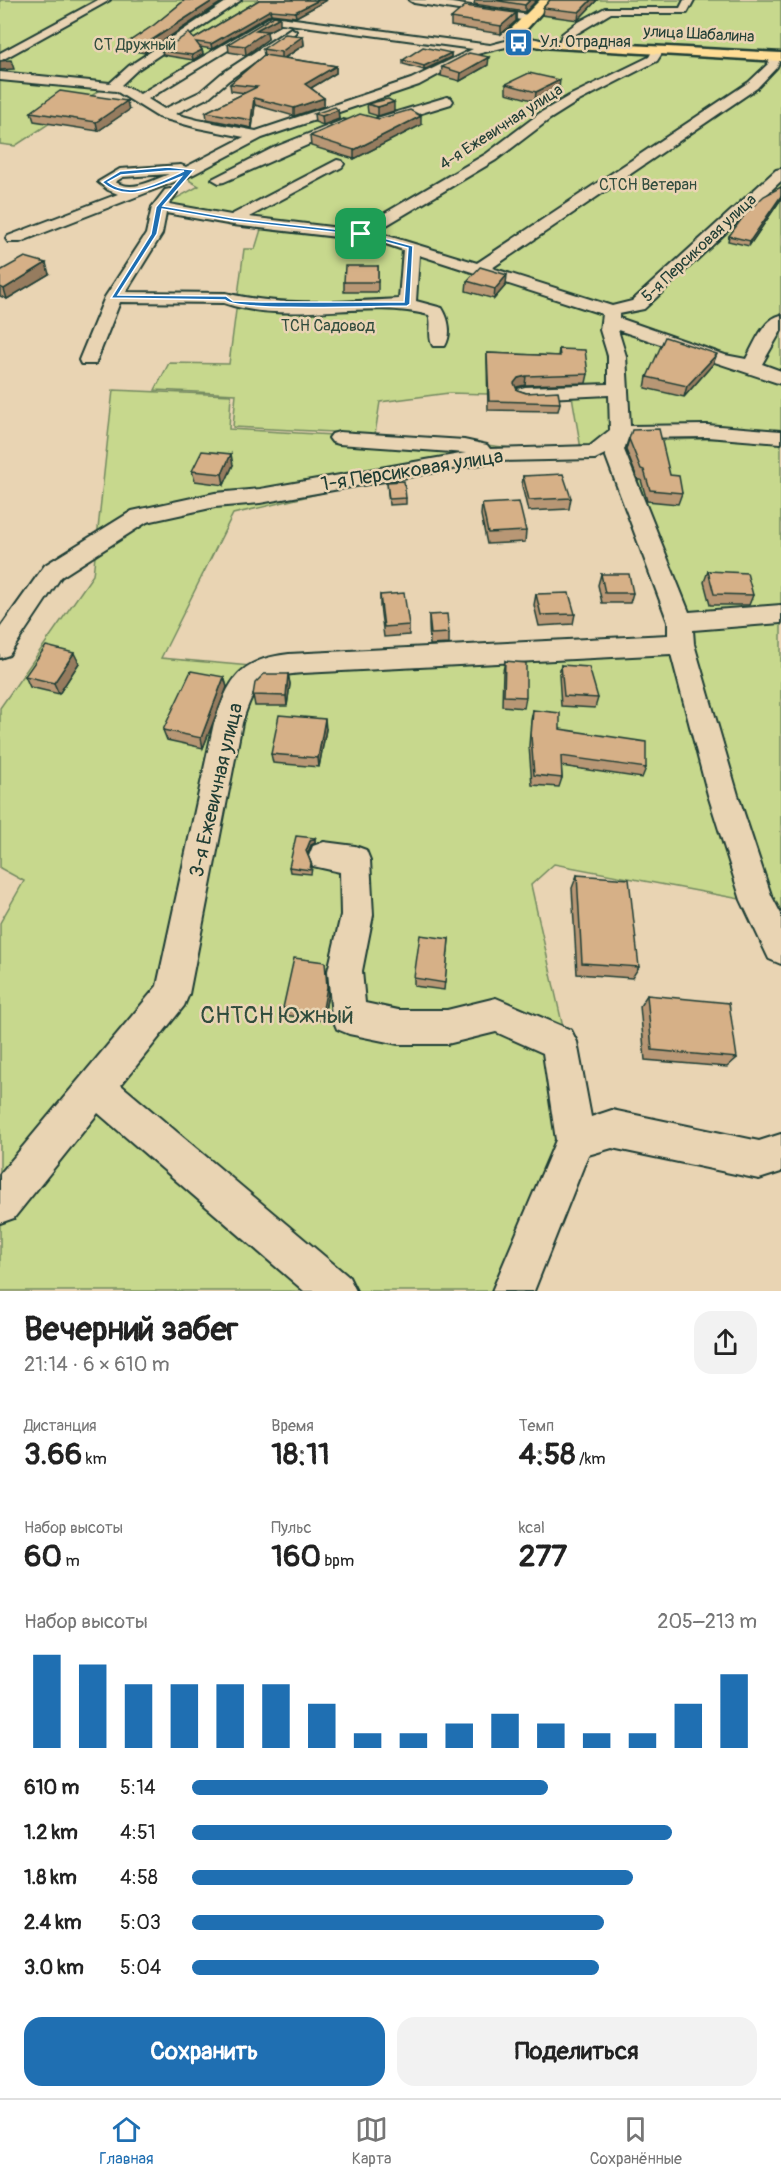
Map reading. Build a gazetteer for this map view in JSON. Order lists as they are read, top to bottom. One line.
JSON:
{"streets":{"main road":["улица Шабалина"],"street":["4-я Ежевичная улица","5-я Персиковая улица","1-я Персиковая улица","3-я Ежевичная улица"]},"crossings":[["улица Шабалина","4-я Ежевичная улица"]],"parks":["СТ Дружный","СТСН Ветеран","ТСН Садовод","СНТСН Южный"],"places":{"bus stop":["Ул. Отрадная"]},"page":{"heading":["Вечерний забег","21:14 · 6 × 610 m"],"stats":[["Дистанция","3.66 km"],["Время","18:11"],["Темп","4:58 /km"],["Набор высоты","60 m"],["Пульс","160 bpm"],["kcal","277"]],"chart":["Набор высоты","205–213 m"],"list":[{"name":"610 m","note":"5:14"},{"name":"1.2 km","note":"4:51"},{"name":"1.8 km","note":"4:58"},{"name":"2.4 km","note":"5:03"},{"name":"3.0 km","note":"5:04"}],"buttons":["Сохранить","Поделиться"],"tabs":["Главная","Карта","Сохранённые"]}}
